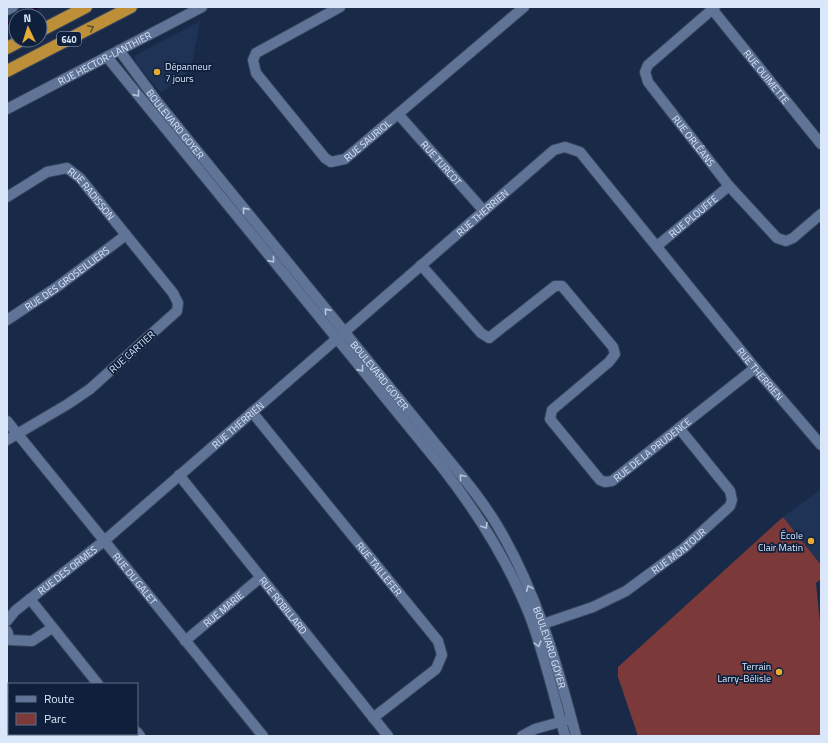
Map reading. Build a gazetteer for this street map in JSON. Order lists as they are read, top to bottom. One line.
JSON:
{"streets":{"highway":["640"],"street":["RUE HECTOR-LANTHIER","RUE OUIMETTE","BOULEVARD GOYER","RUE SAURIOL","RUE ORLÉANS","RUE TURCOT","RUE RADISSON","RUE THERRIEN","RUE PLOUFFE","RUE DES GROSEILLIERS","RUE CARTIER","RUE DE LA PRUDENCE","RUE MONTOUR","RUE TAILLEFER","RUE DES ORMES","RUE DU GALET","RUE ROBILLARD","RUE MARIE"]},"crossings":[["RUE HECTOR-LANTHIER","BOULEVARD GOYER"],["RUE OUIMETTE","RUE ORLÉANS"],["BOULEVARD GOYER","RUE THERRIEN"],["BOULEVARD GOYER","RUE MONTOUR"],["RUE SAURIOL","RUE TURCOT"],["RUE ORLÉANS","RUE PLOUFFE"],["RUE TURCOT","RUE THERRIEN"],["RUE RADISSON","RUE DES GROSEILLIERS"],["RUE RADISSON","RUE CARTIER"],["RUE THERRIEN","RUE PLOUFFE"],["RUE THERRIEN","RUE DE LA PRUDENCE"],["RUE THERRIEN","RUE TAILLEFER"],["RUE THERRIEN","RUE DES ORMES"],["RUE THERRIEN","RUE DU GALET"],["RUE THERRIEN","RUE ROBILLARD"],["RUE DES GROSEILLIERS","RUE CARTIER"],["RUE CARTIER","RUE DU GALET"],["RUE DE LA PRUDENCE","RUE MONTOUR"],["RUE TAILLEFER","RUE ROBILLARD"],["RUE DES ORMES","RUE DU GALET"],["RUE DU GALET","RUE MARIE"],["RUE ROBILLARD","RUE MARIE"]],"places":["Dépanneur 7 jours","École Clair Matin","Terrain Larry-Bélisle"],"legend":["Route","Parc"],"north":"top"}
